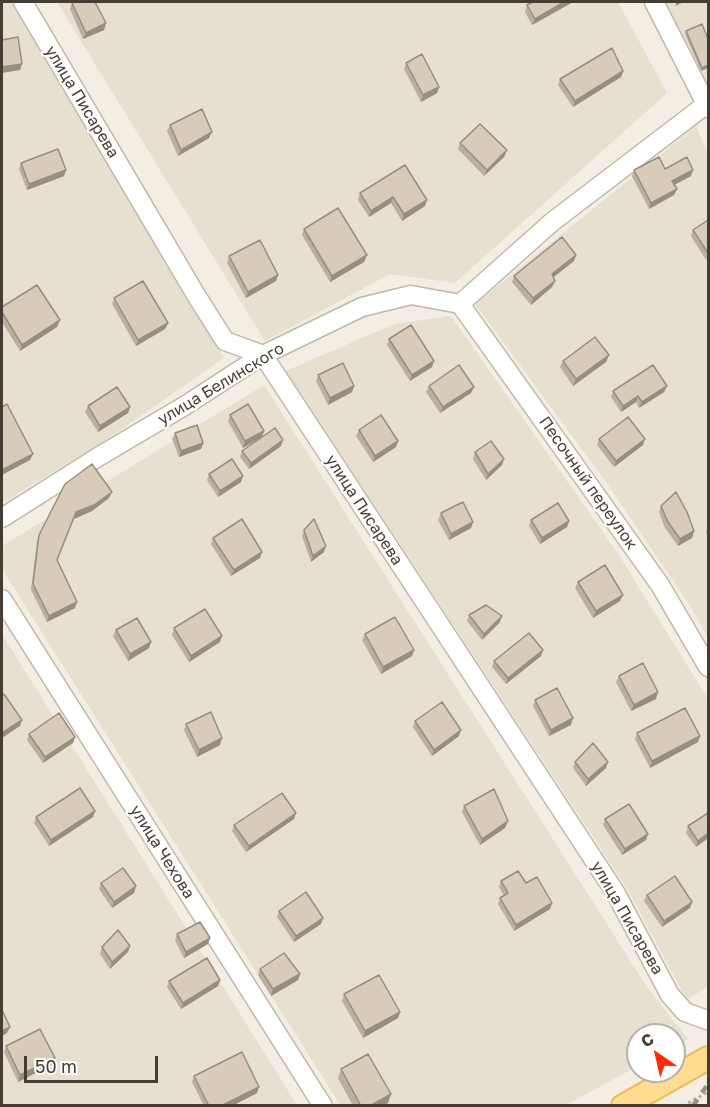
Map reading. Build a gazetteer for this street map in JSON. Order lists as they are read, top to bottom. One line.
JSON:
{"streets":{"street":["улица Писарева","улица Белинского","Песочный переулок","улица Чехова"]},"crossings":[["улица Писарева","улица Белинского"],["улица Белинского","Песочный переулок"]],"scale_bar":"50 m","north":"top left"}
